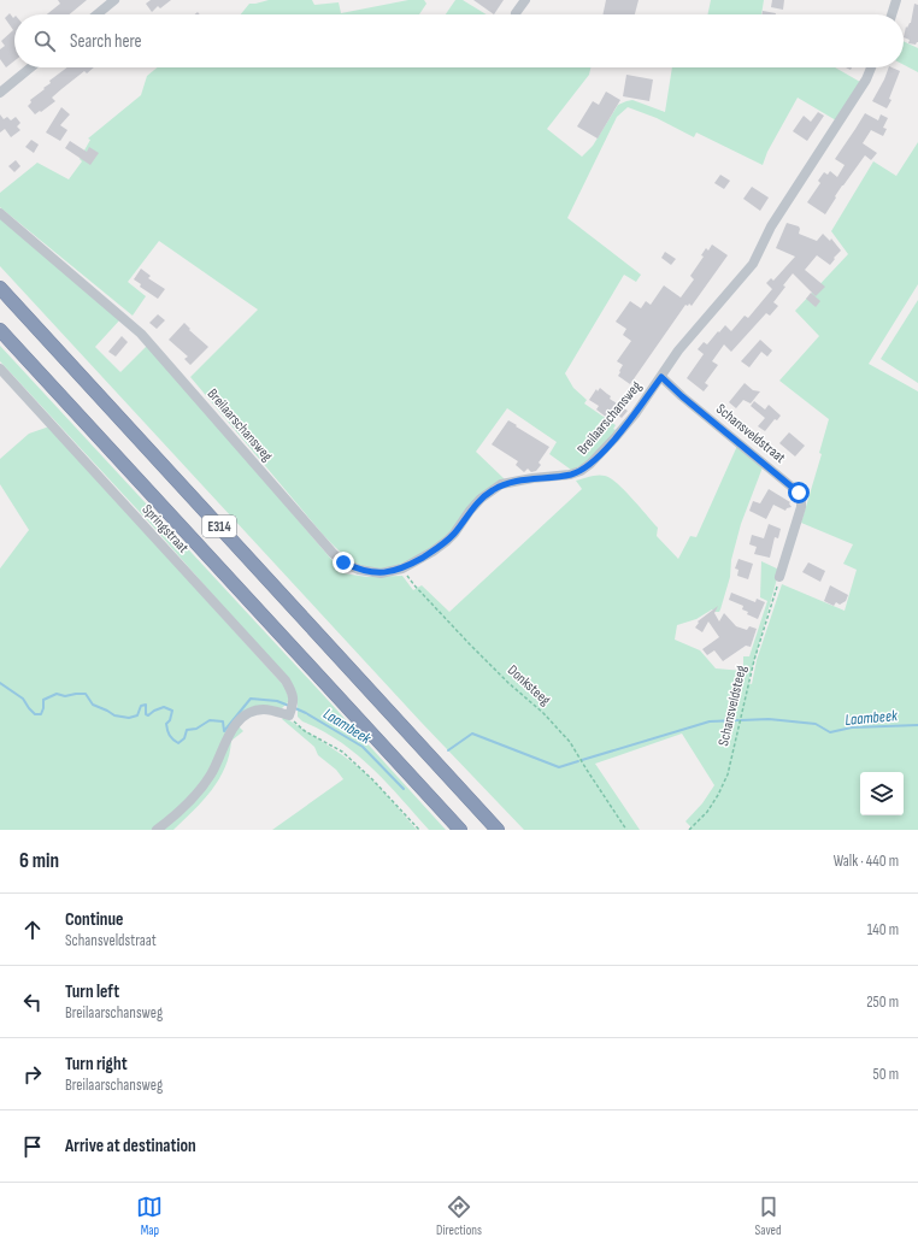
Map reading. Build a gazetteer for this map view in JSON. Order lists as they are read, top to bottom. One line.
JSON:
{"streets":{"highway":["E314"],"street":["Breilaarschansweg","Schansveldstraat","Springstraat"],"path":["Donksteeg","Schansveldsteeg"]},"crossings":[["Breilaarschansweg","Schansveldstraat"],["Breilaarschansweg","Donksteeg"],["Schansveldstraat","Schansveldsteeg"]],"water":["Laambeek"],"page":{"search":"Search here","heading":["6 min","Walk · 440 m"],"list":[["Continue","Schansveldstraat","140 m"],["Turn left","Breilaarschansweg","250 m"],["Turn right","Breilaarschansweg","50 m"],"Arrive at destination"],"nav":["Map","Directions","Saved"]}}
